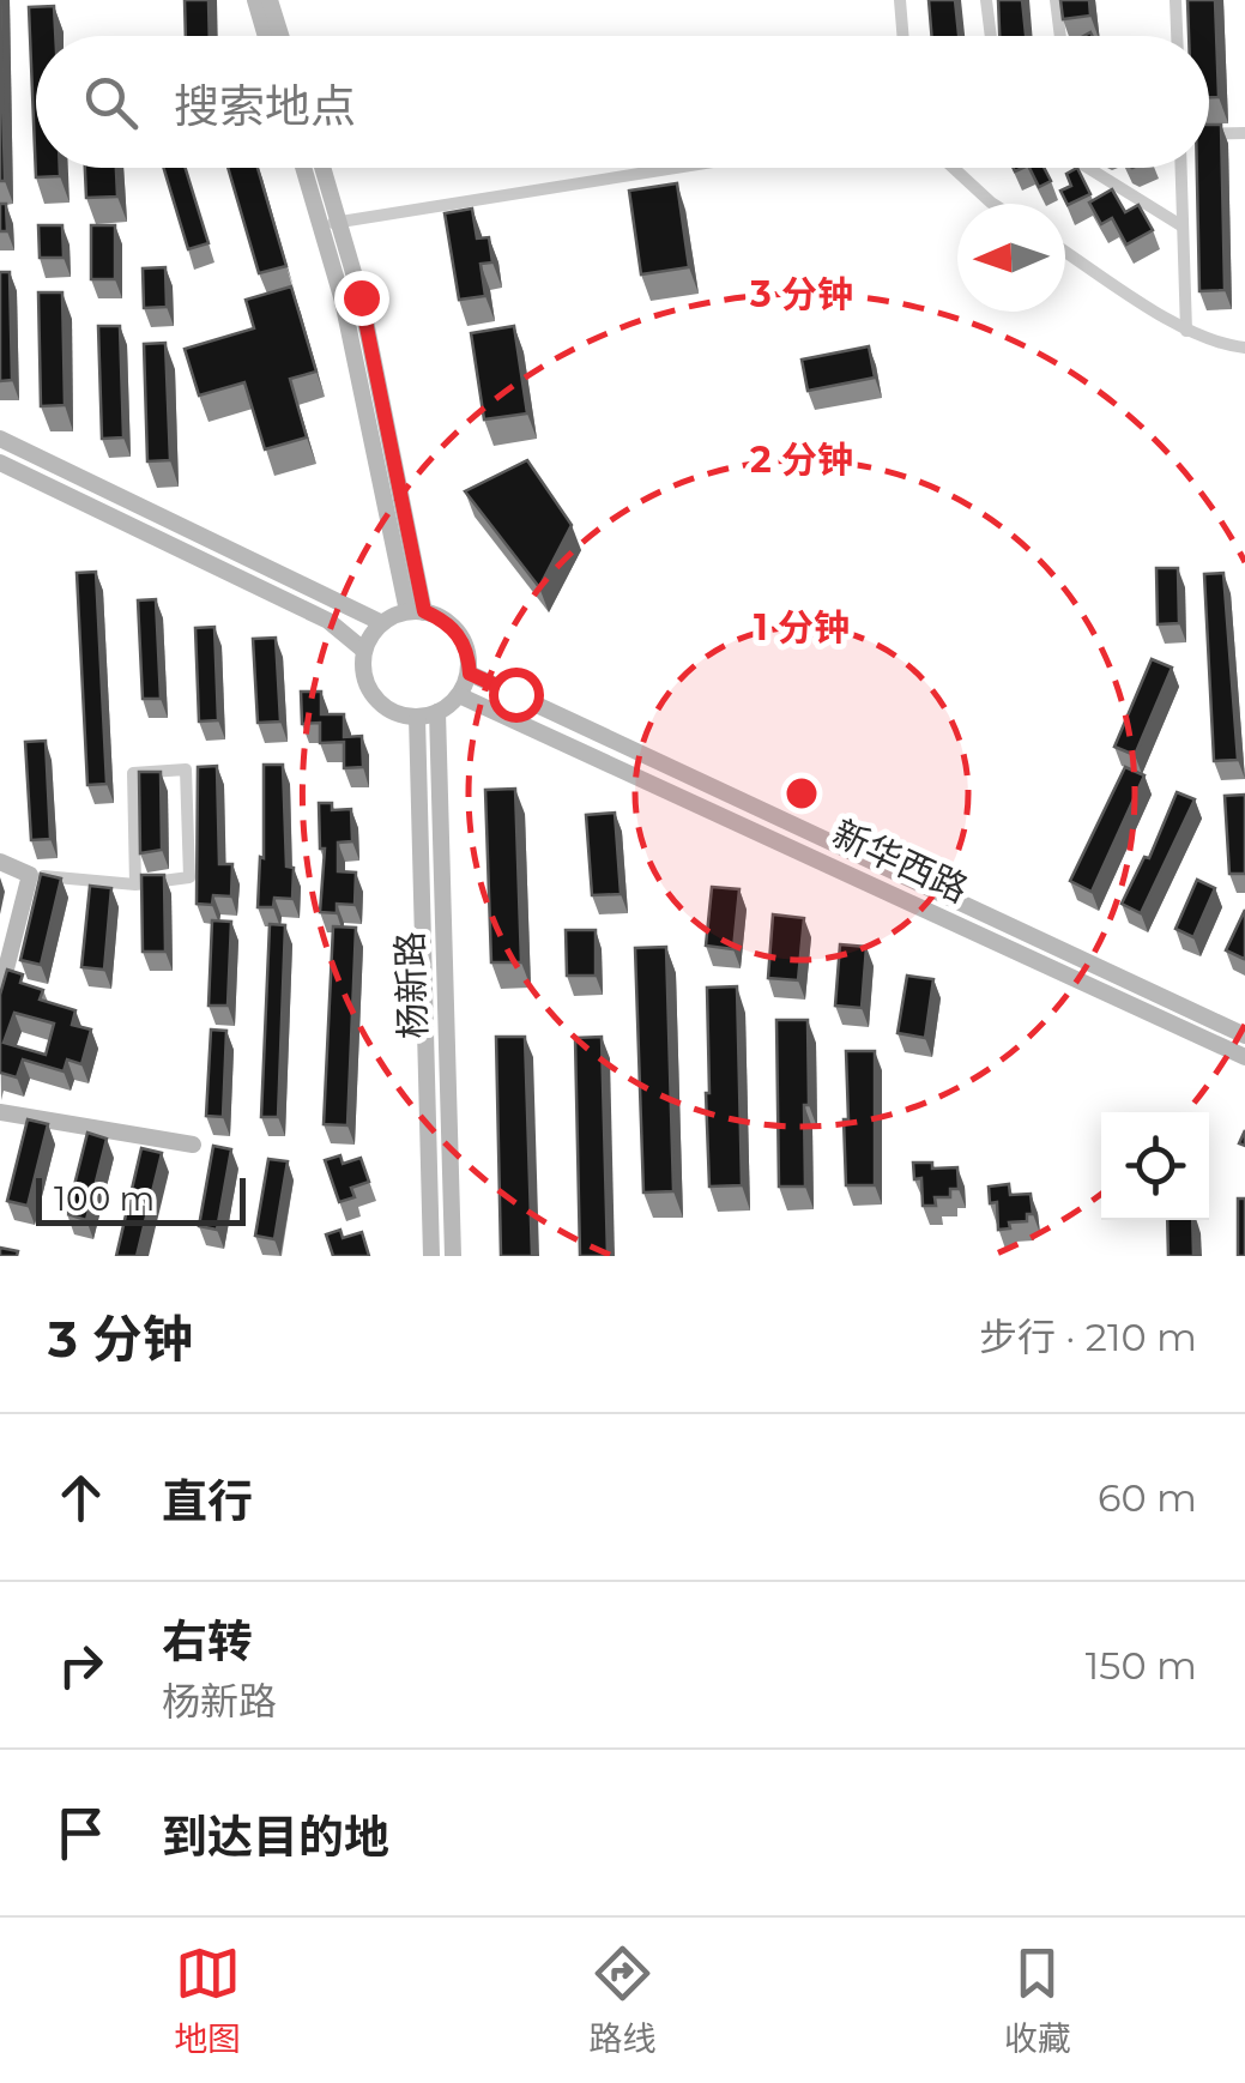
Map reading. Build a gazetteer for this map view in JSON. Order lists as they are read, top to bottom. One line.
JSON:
{"streets":{"street":["新华西路","杨新路"]},"crossings":[["新华西路","杨新路"]],"scale_bar":"100 m","north":"left","page":{"search":"搜索地点","scale":"100 m","heading":["3 分钟","步行 · 210 m"],"list":[["直行","60 m"],["右转","杨新路","150 m"],"到达目的地"],"nav":["地图","路线","收藏"]},"rings":["3 分钟","2 分钟","1 分钟"]}
